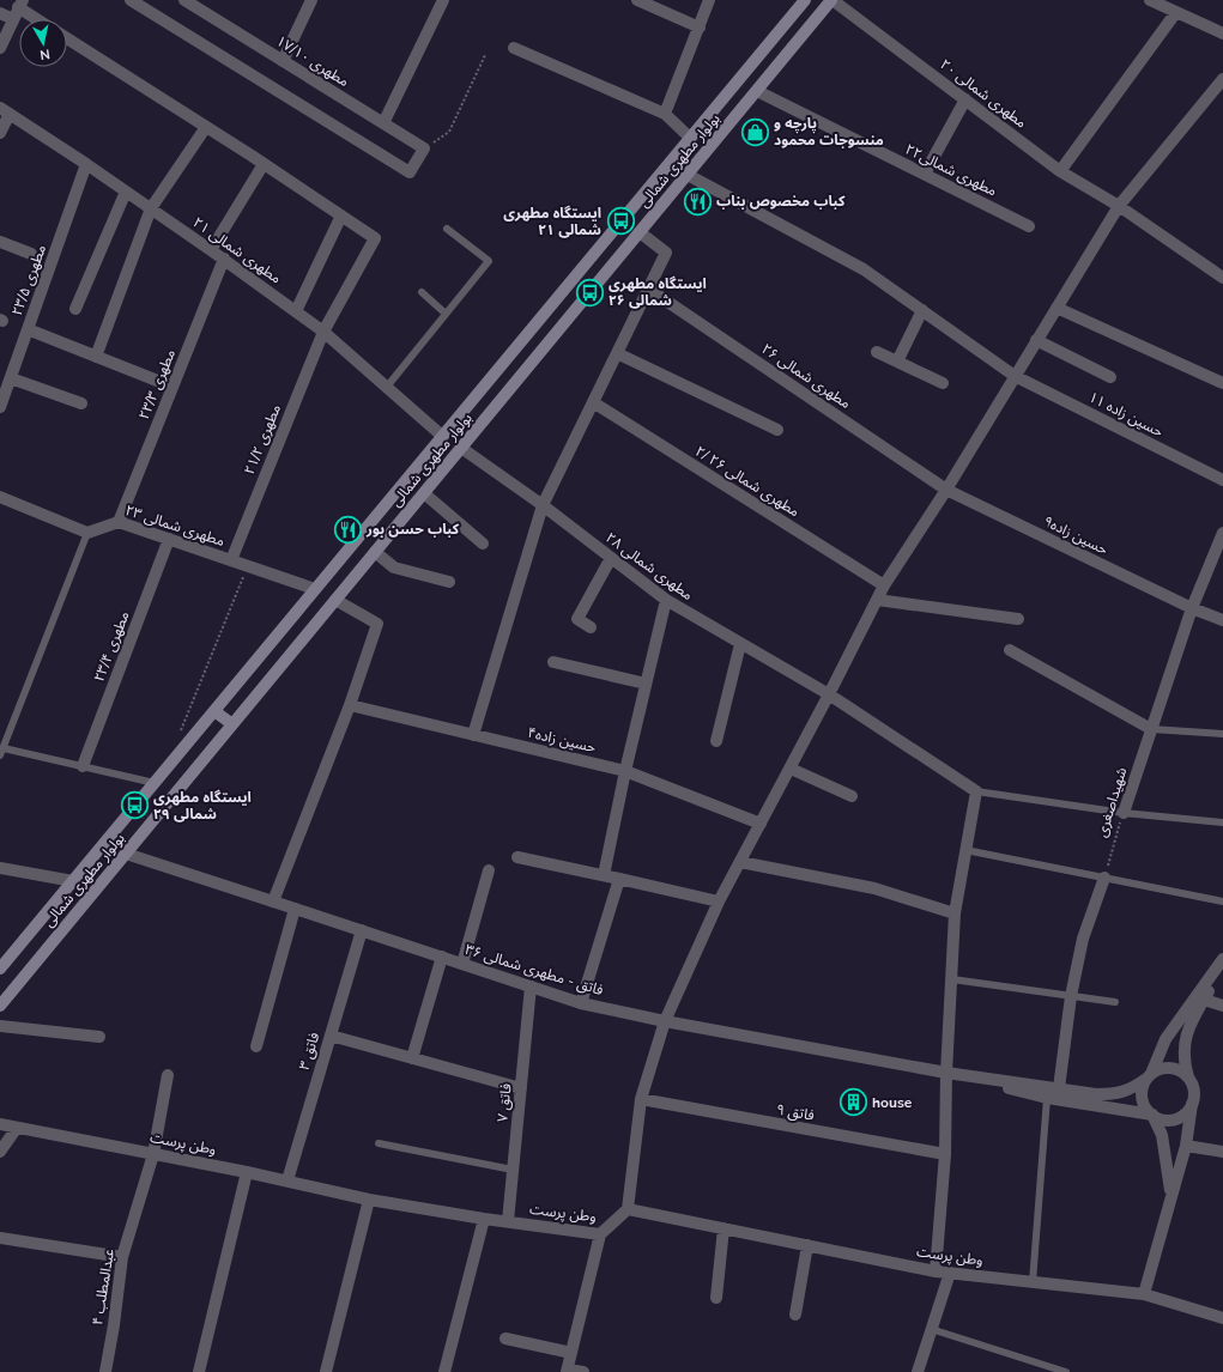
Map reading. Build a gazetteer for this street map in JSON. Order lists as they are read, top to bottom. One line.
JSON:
{"streets":{"main road":["بولوار مطهری شمالی"],"street":["مطهری ۱۷/۱۰","مطهری شمالی ۲۰","مطهری شمالی۲۲","مطهری شمالی ۲۱","مطهری ۲۳/۵","مطهری شمالی ۲۶","مطهری ۲۳/۳","حسین زاده ۱۱","مطهری ۲۱/۲","مطهری شمالی ۲۶ /۲","مطهری شمالی ۲۳","حسین زاده۹","مطهری شمالی ۲۸","مطهری ۲۳/۴","حسین زاده۴","شهیداصغری","فاتق - مطهری شمالی ۳۶","فاتق ۳","فاتق ۷","فاتق ۹","وطن پرست","عبدالمطلب ۴"]},"crossings":[["مطهری شمالی ۲۰","بولوار مطهری شمالی"],["بولوار مطهری شمالی","مطهری شمالی۲۲"],["بولوار مطهری شمالی","مطهری شمالی ۲۱"],["بولوار مطهری شمالی","حسین زاده ۱۱"],["بولوار مطهری شمالی","مطهری شمالی ۲۳"],["بولوار مطهری شمالی","مطهری شمالی ۲۸"],["بولوار مطهری شمالی","فاتق - مطهری شمالی ۳۶"],["مطهری شمالی ۲۱","مطهری ۲۳/۵"],["مطهری شمالی ۲۱","مطهری ۲۳/۳"],["مطهری شمالی ۲۱","مطهری ۲۱/۲"],["مطهری شمالی ۲۶","حسین زاده۹"],["مطهری ۲۳/۳","مطهری شمالی ۲۳"],["مطهری ۲۱/۲","مطهری شمالی ۲۳"],["مطهری شمالی ۲۳","مطهری ۲۳/۴"],["حسین زاده۹","شهیداصغری"],["فاتق - مطهری شمالی ۳۶","فاتق ۳"],["فاتق - مطهری شمالی ۳۶","فاتق ۷"],["فاتق ۳","وطن پرست"],["فاتق ۷","وطن پرست"],["وطن پرست","عبدالمطلب ۴"]],"places":{"shop":["پارچه و منسوجات محمود"],"restaurant":["كباب مخصوص بناب","كباب حسن بور"],"bus stop":["ایستگاه مطهری شمالی ۲۱","ایستگاه مطهری شمالی ۲۶","ایستگاه مطهری شمالی ۲۹"],"building":["house"]},"north":"bottom"}
